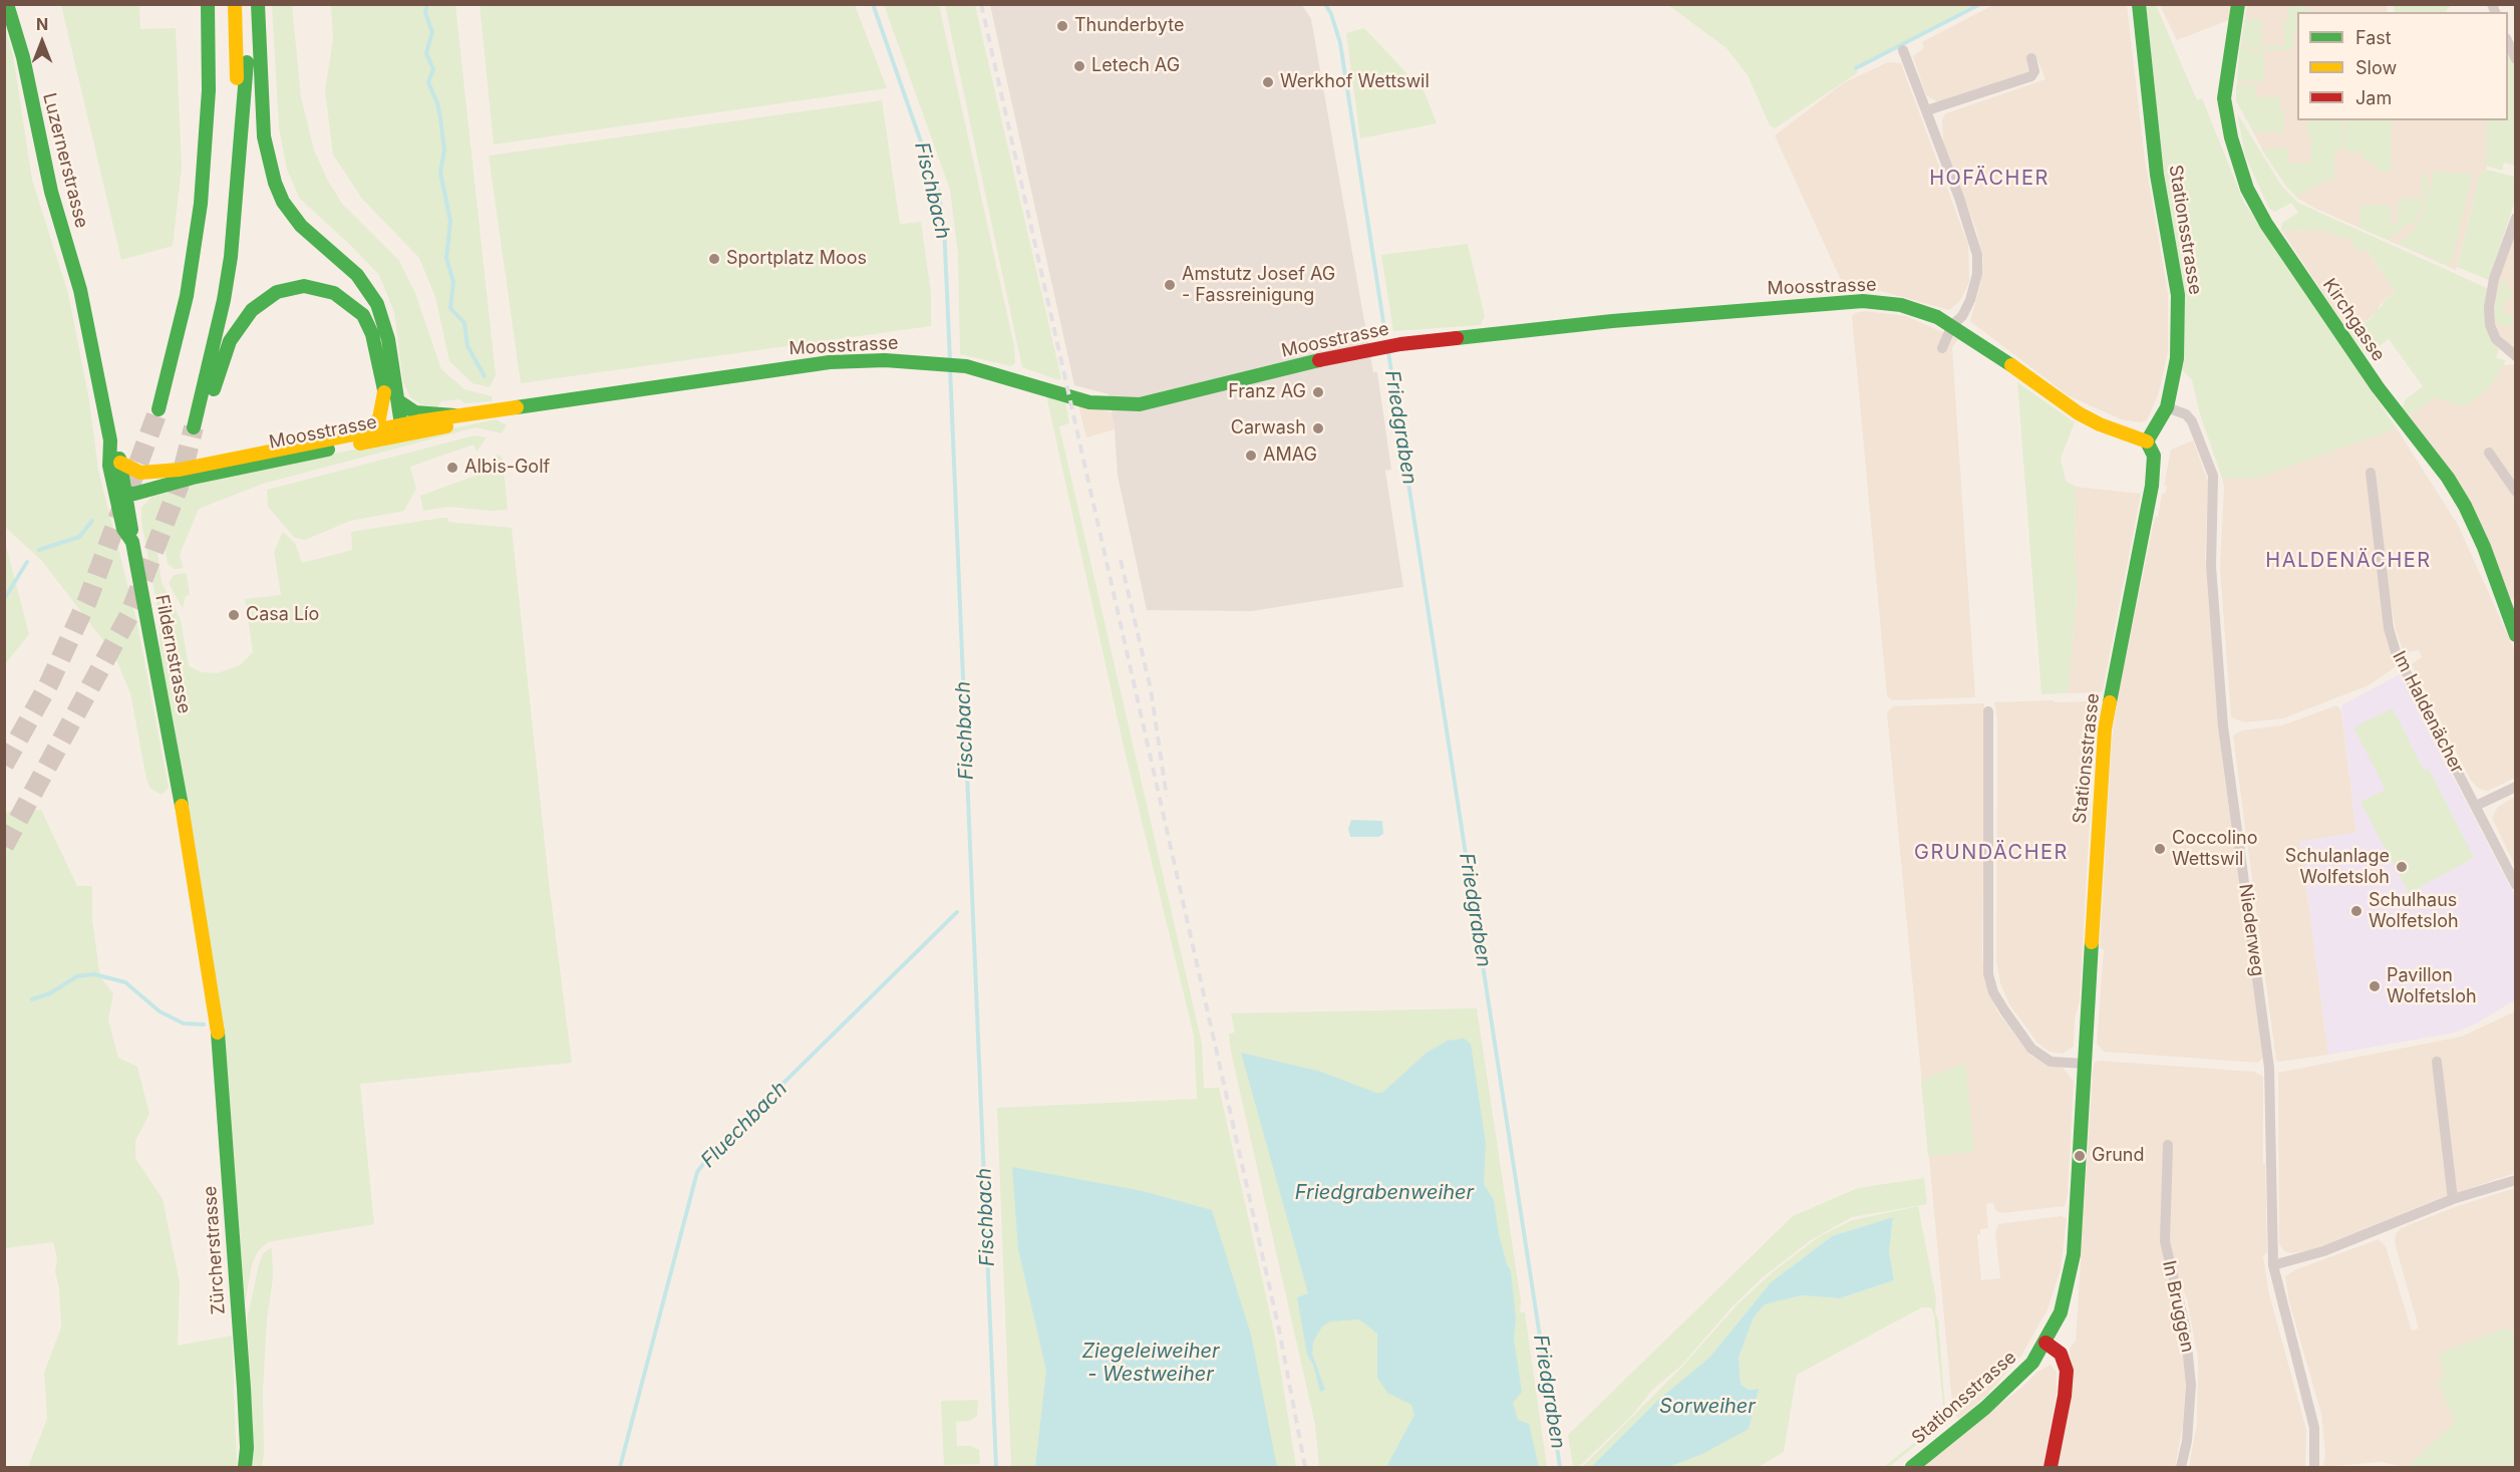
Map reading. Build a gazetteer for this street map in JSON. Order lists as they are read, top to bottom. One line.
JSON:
{"streets":{"main road":["Luzernerstrasse","Stationsstrasse","Moosstrasse","Kirchgasse","Fildernstrasse","Zürcherstrasse"],"street":["Im Haldenächer","Niederweg","In Bruggen"]},"crossings":[["Stationsstrasse","Moosstrasse"],["Stationsstrasse","Niederweg"],["Fildernstrasse","Zürcherstrasse"]],"districts":["HOFÄCHER","HALDENÄCHER","GRUNDÄCHER"],"water":["Fischbach","Friedgraben","Fluechbach","Friedgrabenweiher","Ziegeleiweiher - Westweiher","Sorweiher"],"places":["Thunderbyte","Letech AG","Werkhof Wettswil","Sportplatz Moos","Amstutz Josef AG - Fassreinigung","Franz AG","Carwash","AMAG","Albis-Golf","Casa Lío","Coccolino Wettswil","Schulanlage Wolfetsloh","Schulhaus Wolfetsloh","Pavillon Wolfetsloh","Grund"],"legend":["Fast","Slow","Jam"],"north":"top"}
